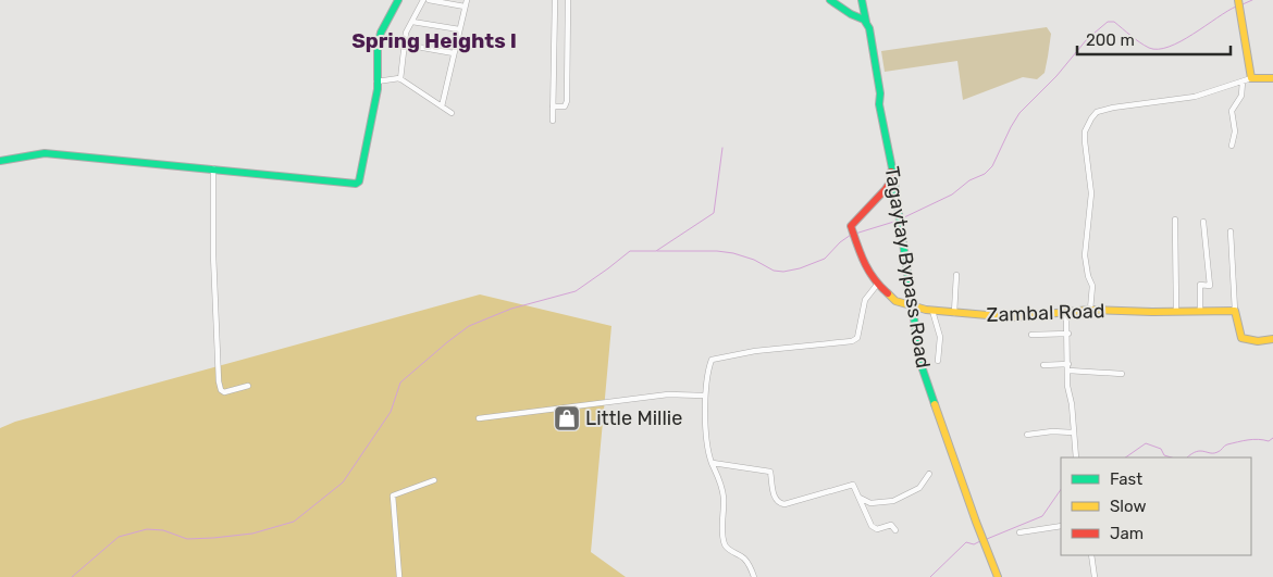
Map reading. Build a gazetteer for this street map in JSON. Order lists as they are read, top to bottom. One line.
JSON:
{"streets":{"street":["Tagaytay Bypass Road","Zambal Road"]},"crossings":[["Tagaytay Bypass Road","Zambal Road"]],"districts":["Spring Heights I"],"places":{"shop":["Little Millie"]},"legend":["Fast","Slow","Jam"],"scale_bar":"200 m"}
